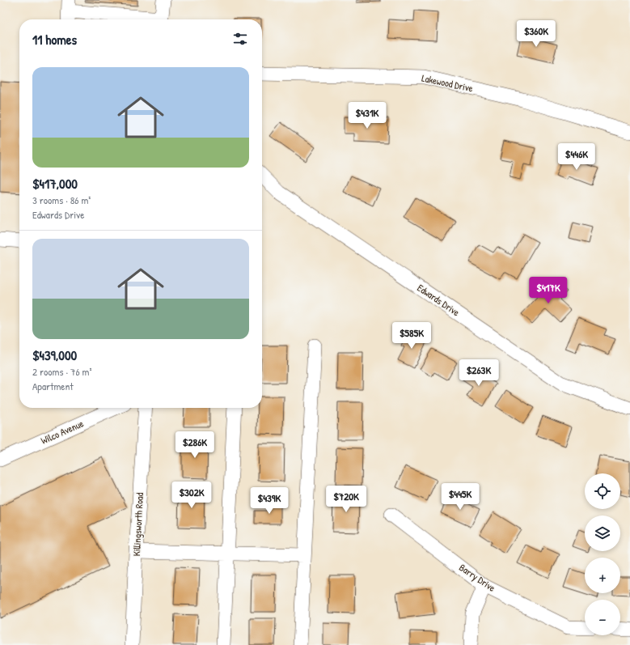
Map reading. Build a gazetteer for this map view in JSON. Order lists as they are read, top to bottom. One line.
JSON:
{"streets":{"street":["Lakewood Drive","Edwards Drive","Wilco Avenue","Killingsworth Road","Barry Drive"]},"page":{"heading":"11 homes","price":["$360K","$431K","$446K","$417K","$585K","$263K","$286K","$302K","$445K","$720K","$439K"],"list":[{"name":"$417,000","note":"3 rooms · 86 m² · Edwards Drive"},{"name":"$439,000","note":"2 rooms · 76 m² · Apartment"}],"map_buttons":["+","−"]}}
